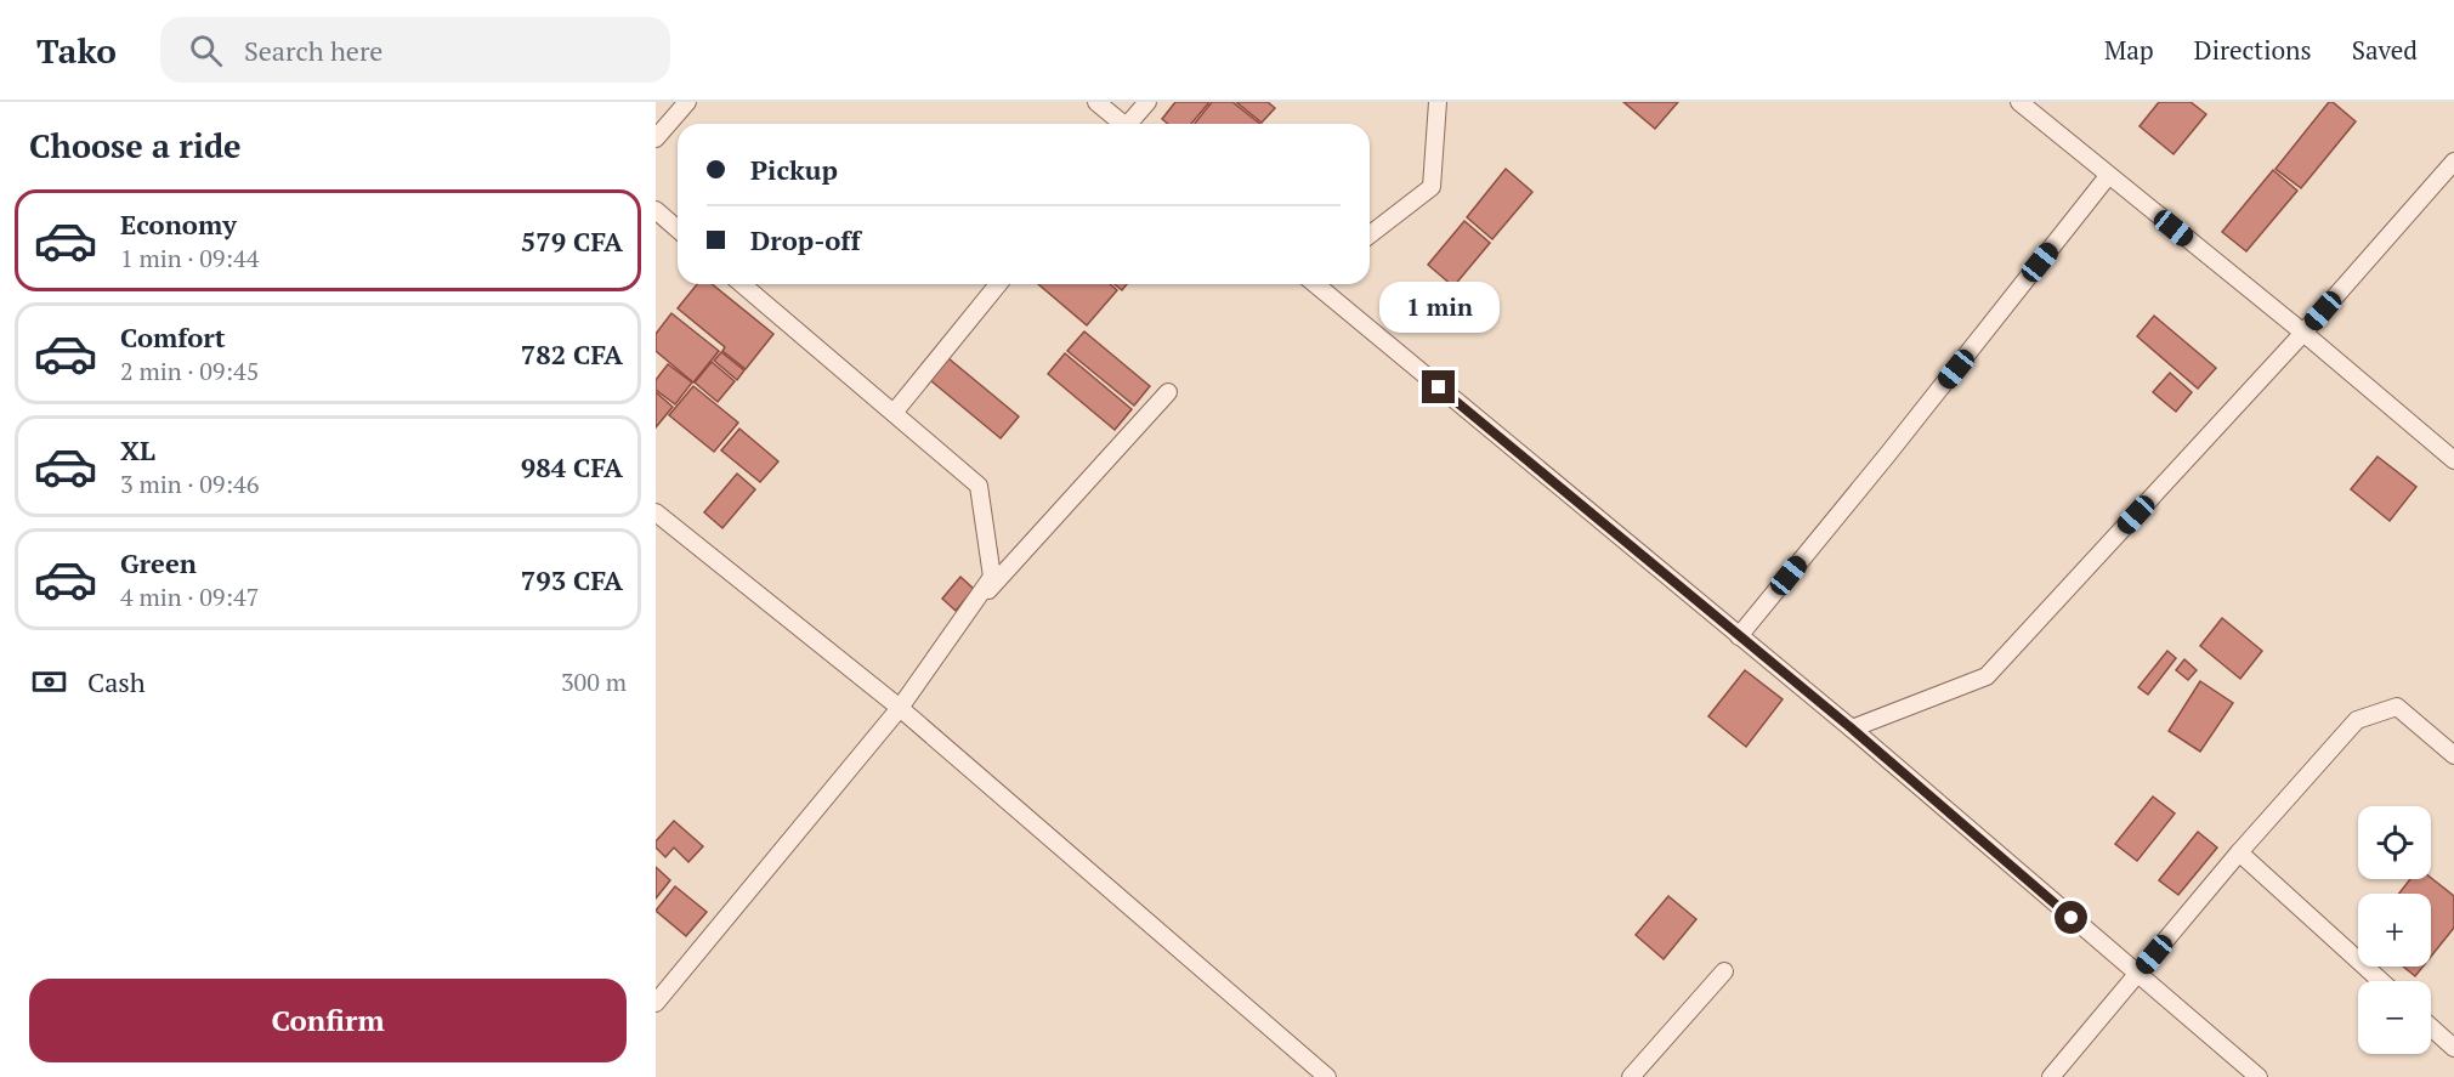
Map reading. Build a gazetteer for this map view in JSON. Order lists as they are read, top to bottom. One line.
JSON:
{"page":{"header":"Tako","search":"Search here","nav":["Map","Directions","Saved"],"heading":"Choose a ride","banner":["Pickup","Drop-off"],"list":[{"name":"Economy","note":"1 min · 09:44","value":"579 CFA"},{"name":"Comfort","note":"2 min · 09:45","value":"782 CFA"},{"name":"XL","note":"3 min · 09:46","value":"984 CFA"},{"name":"Green","note":"4 min · 09:47","value":"793 CFA"}],"bubble":"1 min","pay":["Cash","300 m"],"map_buttons":["+","−"],"buttons":"Confirm"}}
